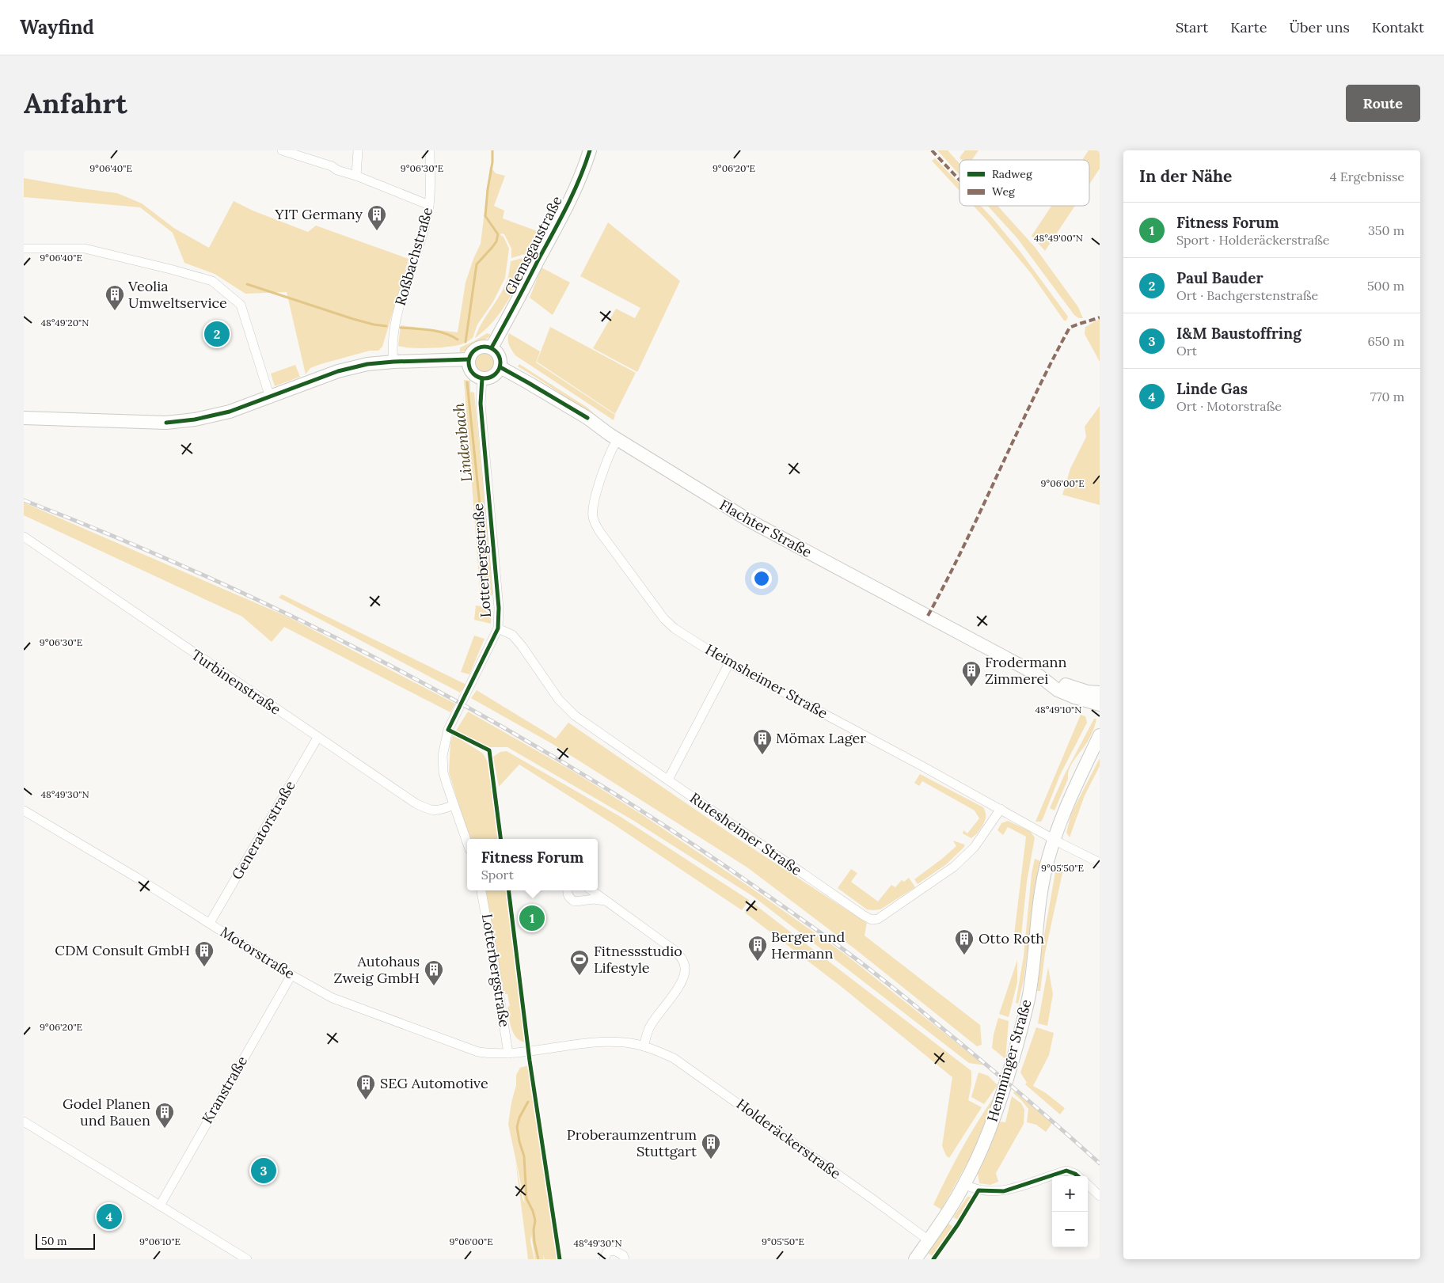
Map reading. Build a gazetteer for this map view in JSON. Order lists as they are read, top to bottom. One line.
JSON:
{"streets":{"main road":["Glemsgaustraße","Flachter Straße","Hemminger Straße"],"street":["Roßbachstraße","Lotterbergstraße","Heimsheimer Straße","Turbinenstraße","Generatorstraße","Rutesheimer Straße","Motorstraße","Kranstraße","Holderäckerstraße"]},"crossings":[["Glemsgaustraße","Flachter Straße"],["Glemsgaustraße","Lotterbergstraße"],["Flachter Straße","Lotterbergstraße"],["Flachter Straße","Heimsheimer Straße"],["Lotterbergstraße","Turbinenstraße"],["Lotterbergstraße","Rutesheimer Straße"],["Lotterbergstraße","Motorstraße"],["Lotterbergstraße","Holderäckerstraße"],["Heimsheimer Straße","Rutesheimer Straße"],["Heimsheimer Straße","Hemminger Straße"],["Turbinenstraße","Generatorstraße"],["Generatorstraße","Motorstraße"],["Motorstraße","Kranstraße"],["Motorstraße","Holderäckerstraße"],["Hemminger Straße","Holderäckerstraße"]],"water":["Lindenbach"],"places":{"building":["YIT Germany","Veolia Umweltservice","Frodermann Zimmerei","Mömax Lager","Otto Roth","Berger und Hermann","CDM Consult GmbH","Autohaus Zweig GmbH","SEG Automotive","Godel Planen und Bauen","Proberaumzentrum Stuttgart"],"sports":["Fitnessstudio Lifestyle"]},"legend":["Radweg","Weg"],"scale_bar":"50 m","page":{"header":"Wayfind","nav":["Start","Karte","Über uns","Kontakt"],"buttons":"Route","title":"Anfahrt","heading":["In der Nähe","4 Ergebnisse"],"list":[{"mark":"1","name":"Fitness Forum","note":"Sport · Holderäckerstraße","value":"350 m"},{"mark":"2","name":"Paul Bauder","note":"Ort · Bachgerstenstraße","value":"500 m"},{"mark":"3","name":"I&M Baustoffring","note":"Ort","value":"650 m"},{"mark":"4","name":"Linde Gas","note":"Ort · Motorstraße","value":"770 m"}],"pins":["2","1","3","4"],"popup":["Fitness Forum","Sport"],"map_buttons":["+","−"],"scale":"50 m"},"coordinates":["9°06'40\"E","9°06'30\"E","9°06'20\"E","48°49'00\"N","48°49'20\"N","9°06'00\"E","48°49'10\"N","48°49'30\"N","9°05'50\"E","9°06'10\"E"]}
